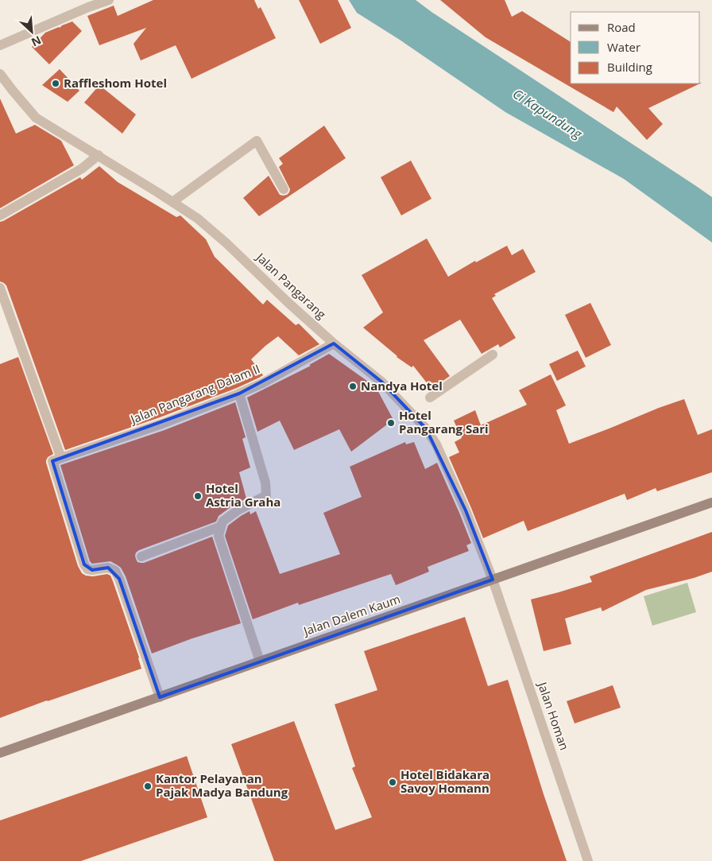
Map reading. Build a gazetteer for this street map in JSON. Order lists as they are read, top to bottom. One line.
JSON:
{"streets":{"main road":["Jalan Dalem Kaum"],"street":["Jalan Pangarang","Jalan Pangarang Dalam II","Jalan Homan"]},"crossings":[["Jalan Pangarang","Jalan Pangarang Dalam II"],["Jalan Pangarang","Jalan Dalem Kaum"],["Jalan Pangarang","Jalan Homan"],["Jalan Dalem Kaum","Jalan Homan"]],"water":["Ci Kapundung"],"places":["Raffleshom Hotel","Nandya Hotel","Hotel Pangarang Sari","Hotel Astria Graha","Hotel Bidakara Savoy Homann","Kantor Pelayanan Pajak Madya Bandung"],"legend":["Road","Water","Building"],"north":"bottom right"}
